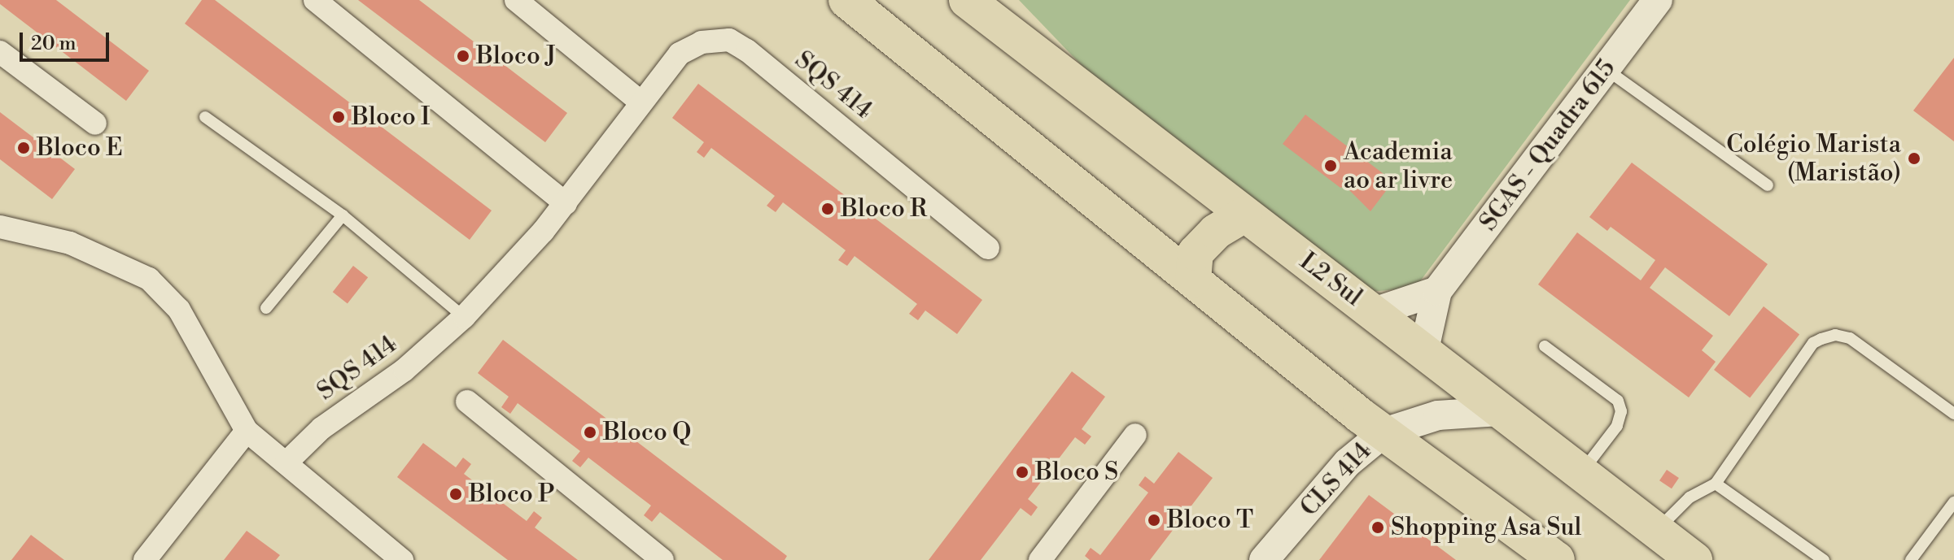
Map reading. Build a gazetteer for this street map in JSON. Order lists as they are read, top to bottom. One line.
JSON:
{"streets":{"main road":["L2 Sul"],"street":["SQS 414","SGAS - Quadra 615","CLS 414"]},"crossings":[["SGAS - Quadra 615","L2 Sul"],["L2 Sul","CLS 414"]],"places":["Bloco J","Bloco I","Bloco E","Colégio Marista (Maristão)","Academia ao ar livre","Bloco R","Bloco Q","Bloco S","Bloco P","Bloco T","Shopping Asa Sul"],"scale_bar":"20 m"}
